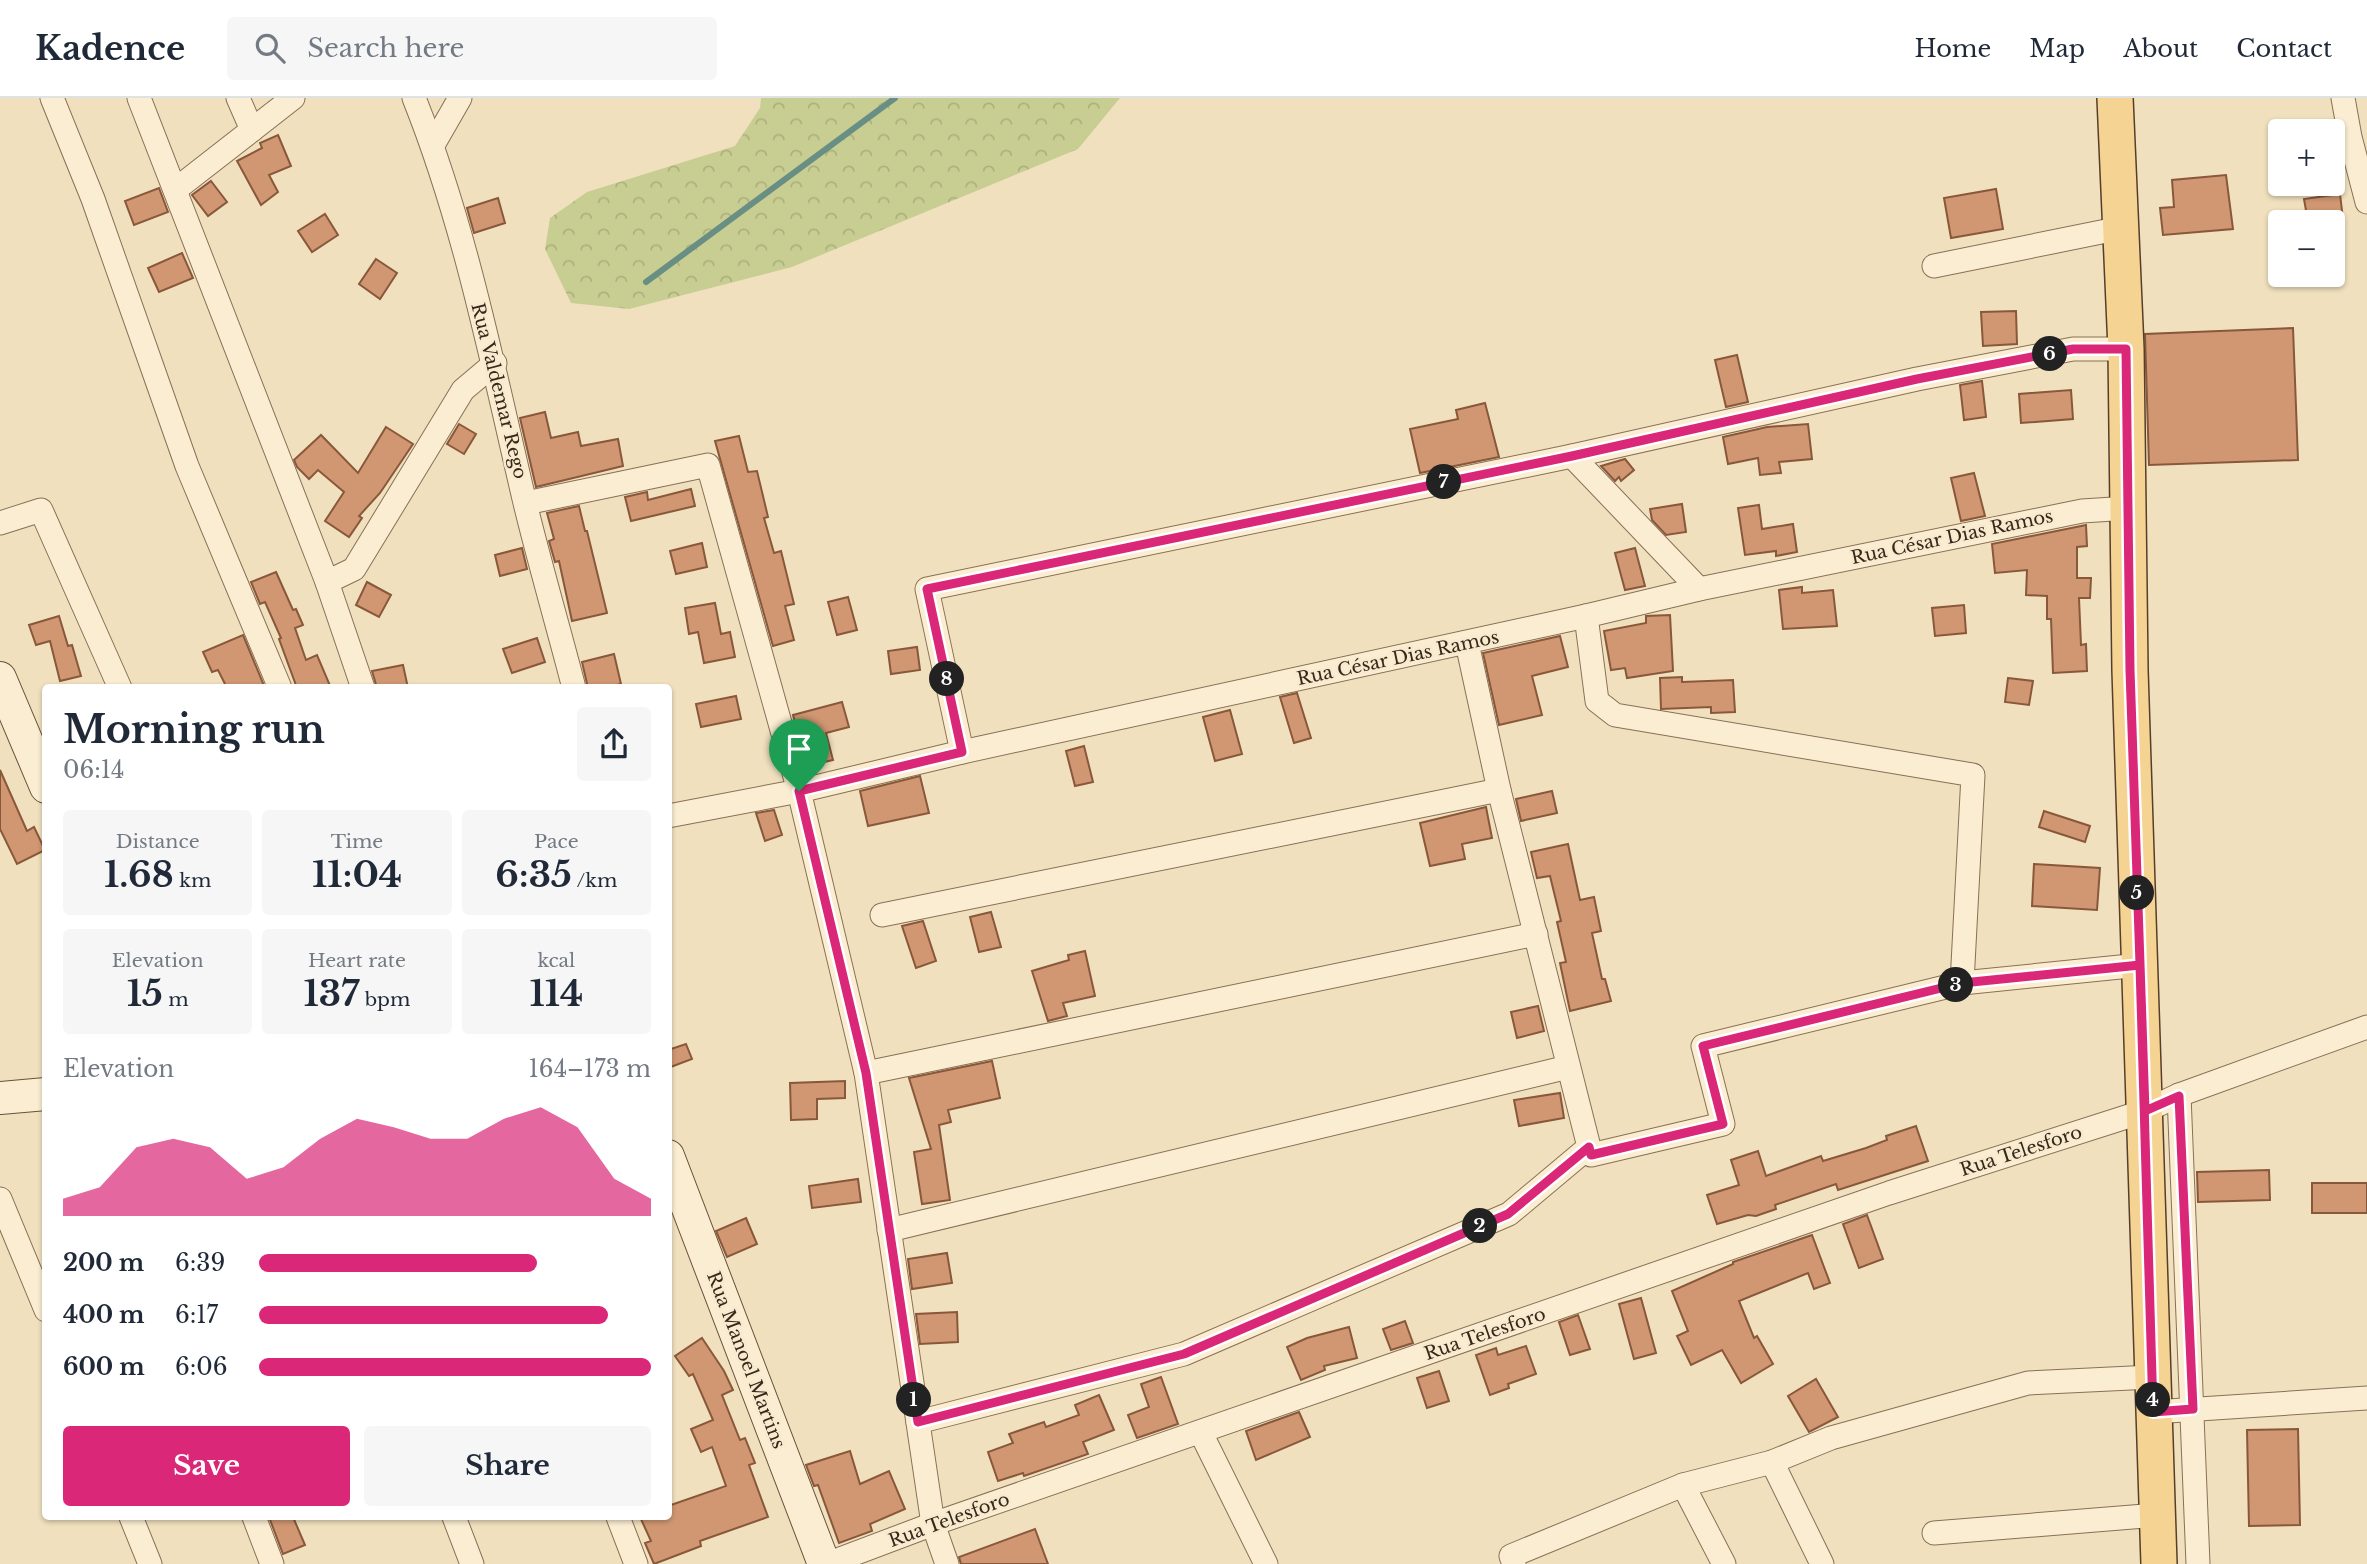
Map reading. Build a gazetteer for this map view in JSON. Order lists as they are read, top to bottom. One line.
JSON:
{"streets":{"street":["Rua Valdemar Rego","Rua César Dias Ramos","Rua Telesforo","Rua Manoel Martins"]},"crossings":[["Rua Telesforo","Rua Manoel Martins"]],"page":{"header":"Kadence","search":"Search here","nav":["Home","Map","About","Contact"],"map_buttons":["+","−"],"pins":["6","7","8","5","3","2","1","4"],"heading":["Morning run","06:14"],"stats":[["Distance","1.68 km"],["Time","11:04"],["Pace","6:35 /km"],["Elevation","15 m"],["Heart rate","137 bpm"],["kcal","114"]],"chart":["Elevation","164–173 m"],"list":[{"name":"200 m","note":"6:39"},{"name":"400 m","note":"6:17"},{"name":"600 m","note":"6:06"}],"buttons":["Save","Share"]}}
